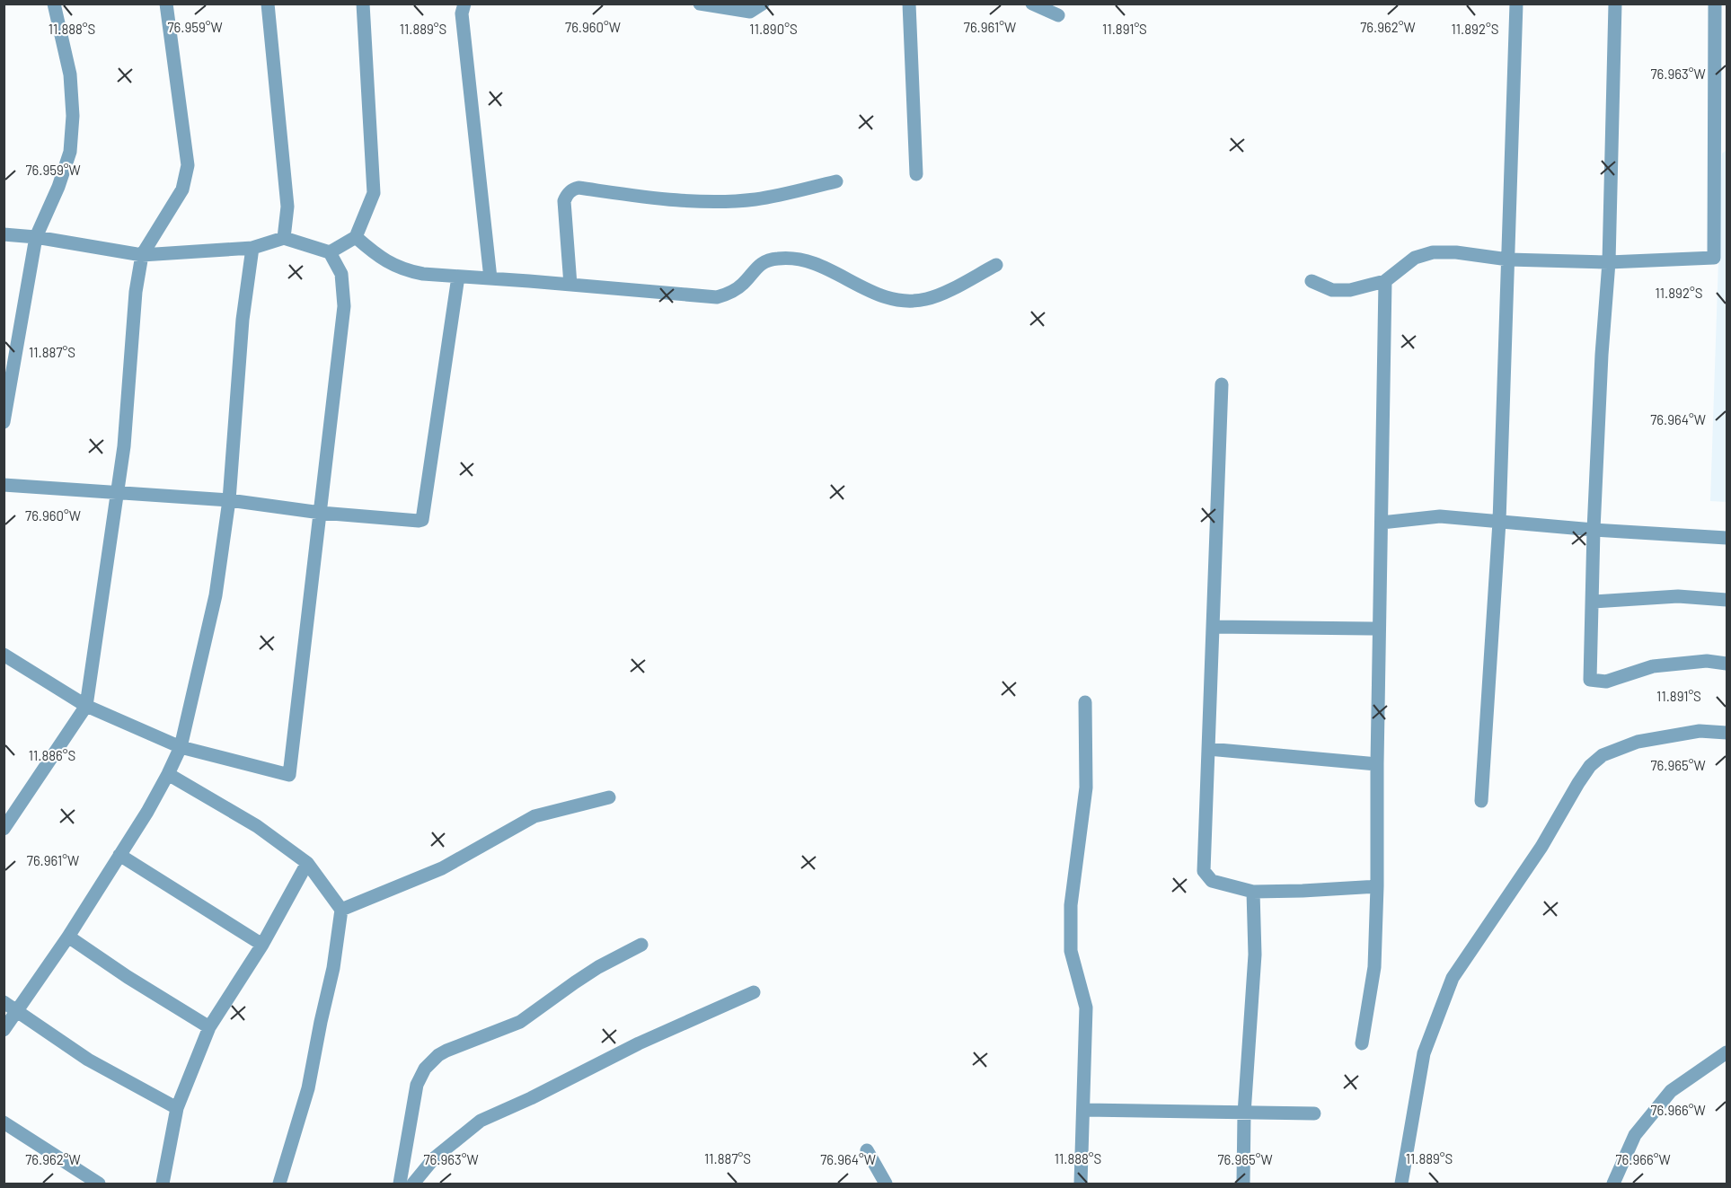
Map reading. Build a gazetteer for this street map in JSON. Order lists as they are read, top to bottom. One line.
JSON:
{"coordinates":["76.959°W","76.960°W","76.961°W","76.962°W","11.888°S","11.889°S","11.891°S","11.890°S","11.892°S","76.963°W","11.887°S","76.964°W","11.886°S","76.965°W","76.966°W"]}
